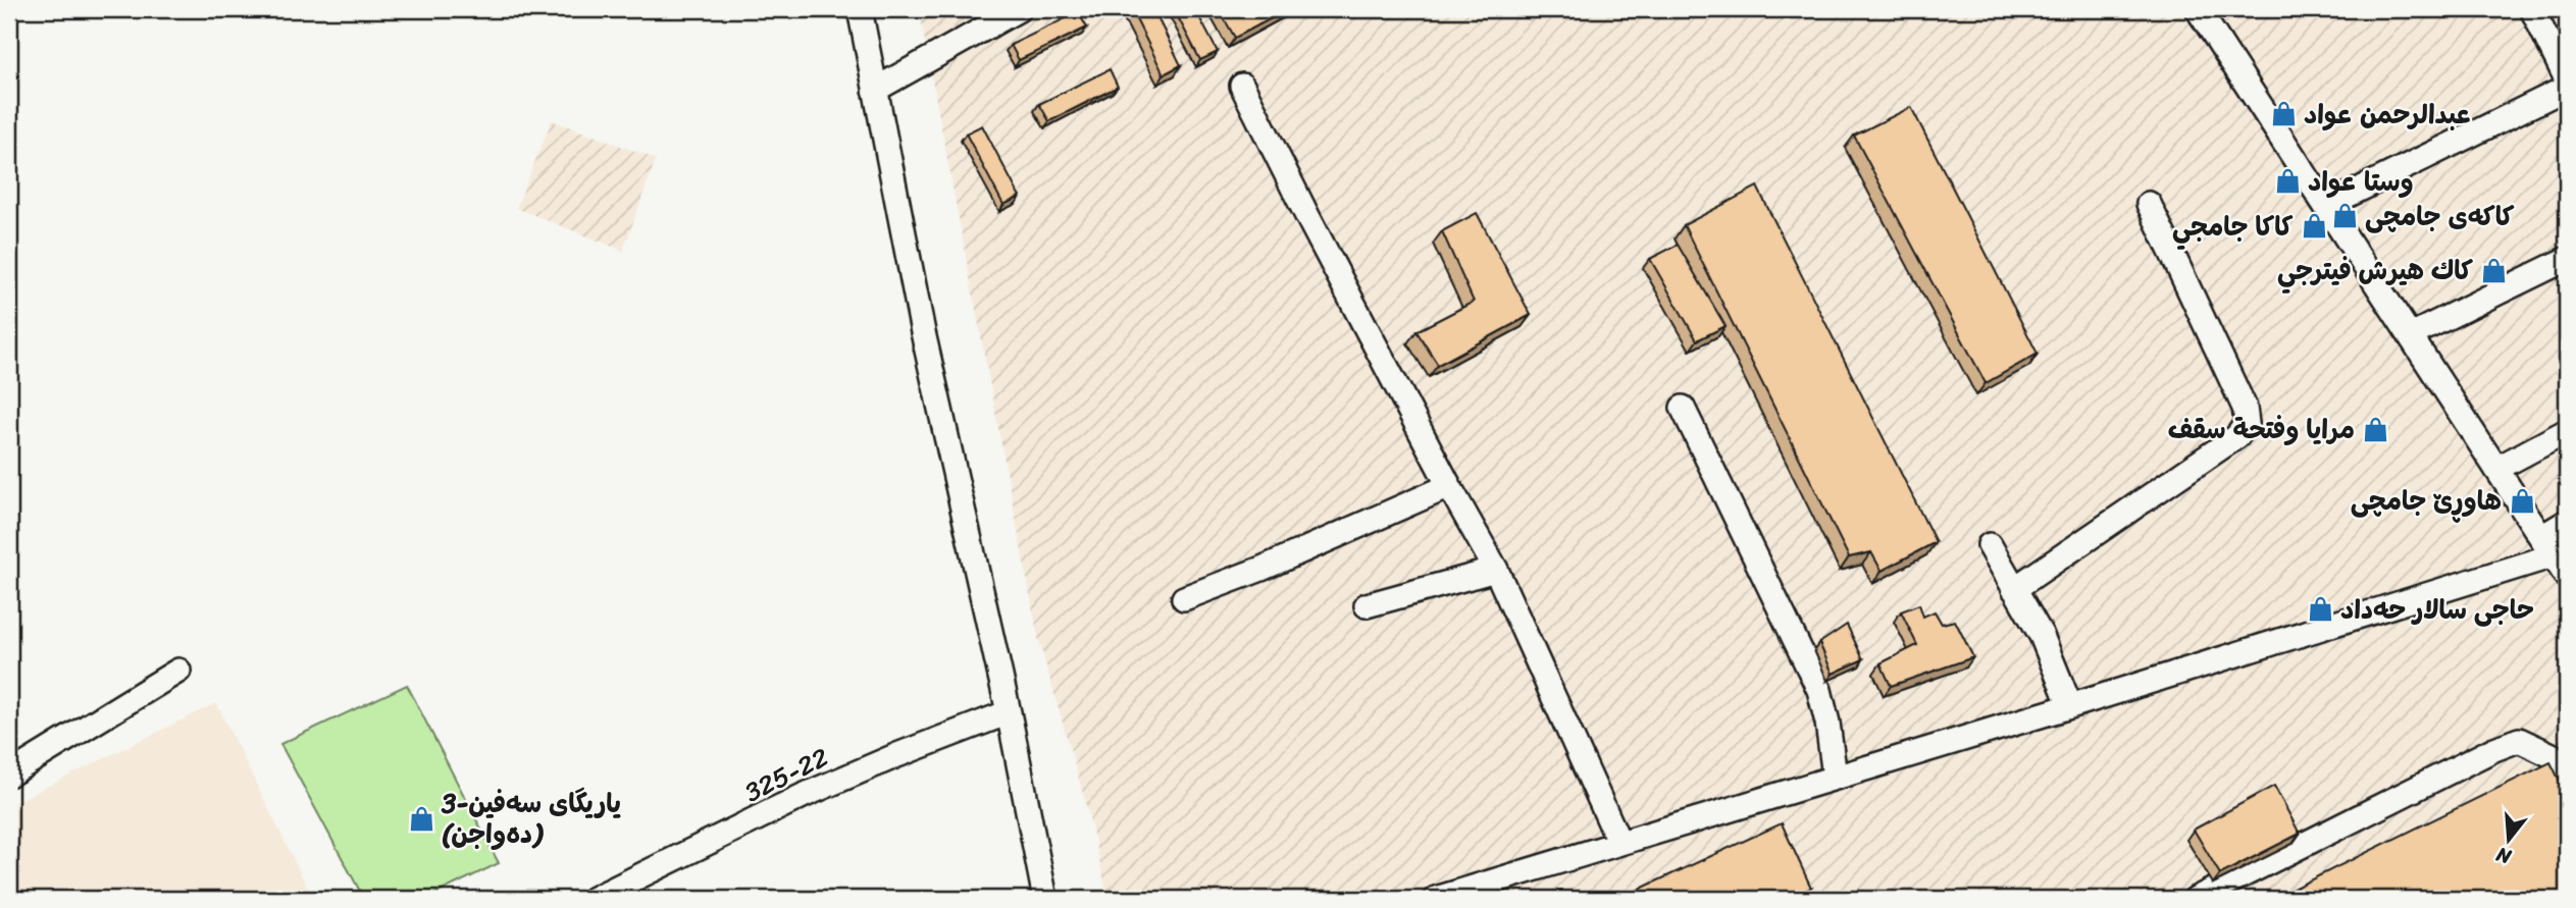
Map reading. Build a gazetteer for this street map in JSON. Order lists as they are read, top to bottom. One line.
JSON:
{"streets":{"street":["325-22"]},"places":{"shop":["عبدالرحمن عواد","وستا عواد","کاکەی جامچی","كاكا جامجي","كاك هيرش فيترجي","مرايا وفتحة سقف","هاوڕێ جامچی","حاجی سالار حەداد","یاریگای سەفین-3 (دەواجن)"]},"north":"bottom"}
